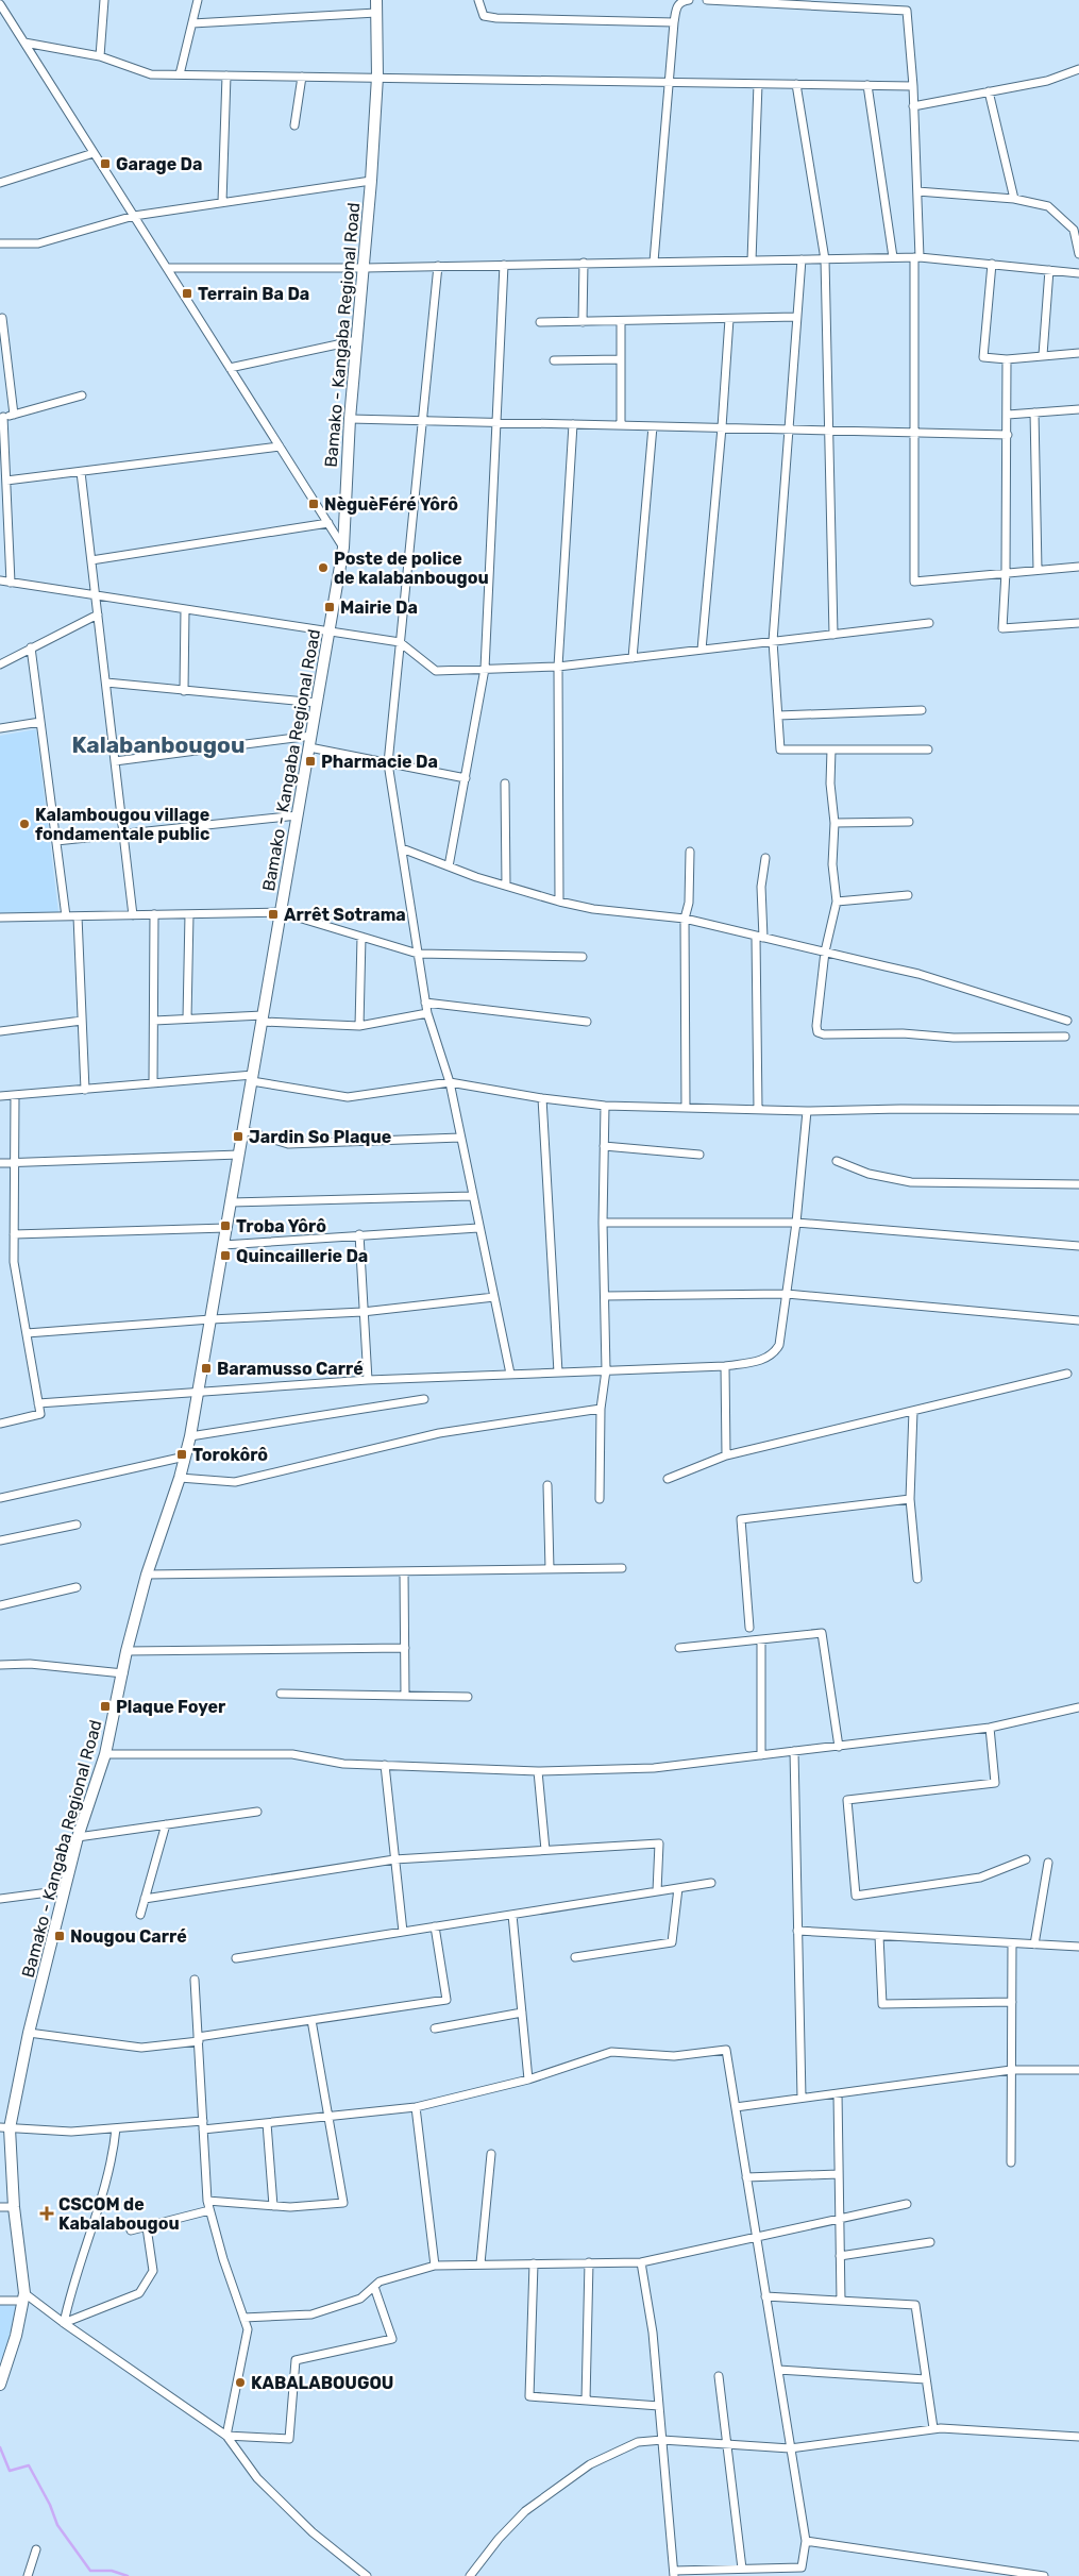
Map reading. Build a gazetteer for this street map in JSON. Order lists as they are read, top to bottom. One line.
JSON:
{"streets":{"street":["Bamako - Kangaba Regional Road"]},"districts":["Kalabanbougou"],"places":{"transit":["Garage Da","Terrain Ba Da","NèguèFéré Yôrô","Mairie Da","Pharmacie Da","Arrêt Sotrama","Jardin So Plaque","Troba Yôrô","Quincaillerie Da","Baramusso Carré","Torokôrô","Plaque Foyer","Nougou Carré"],"other":["Poste de police de kalabanbougou","Kalambougou village fondamentale public","KABALABOUGOU"],"health":["CSCOM de Kabalabougou"]}}
